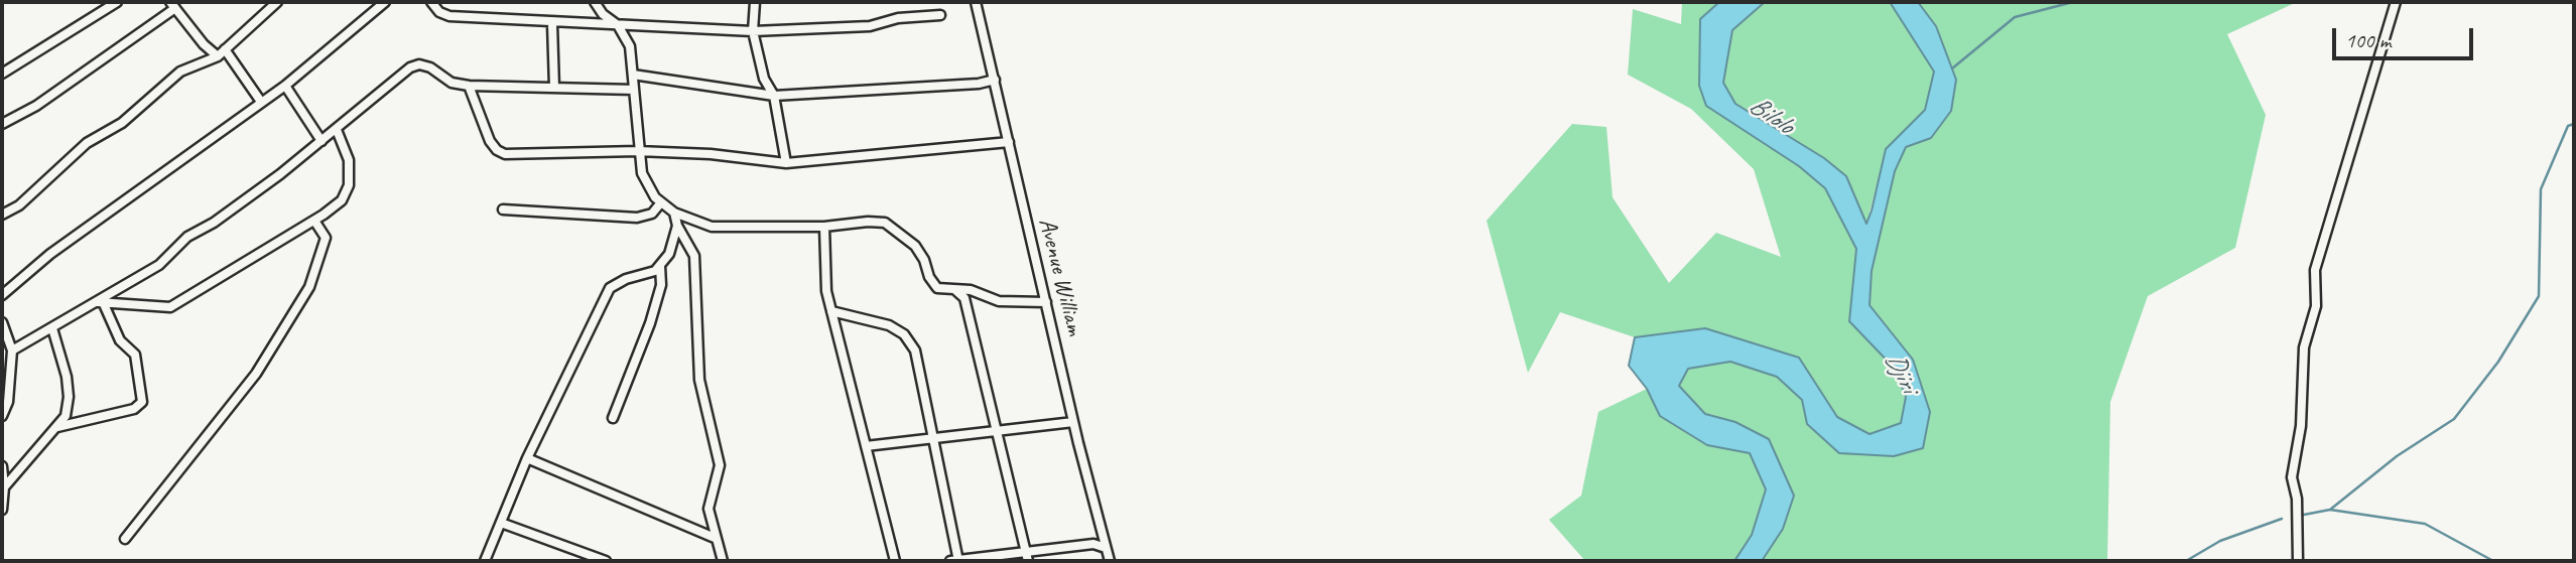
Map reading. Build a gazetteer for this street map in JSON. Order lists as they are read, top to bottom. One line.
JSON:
{"streets":{"street":["Avenue William"]},"water":["Bilolo","Djiri"],"scale_bar":"100 m"}
